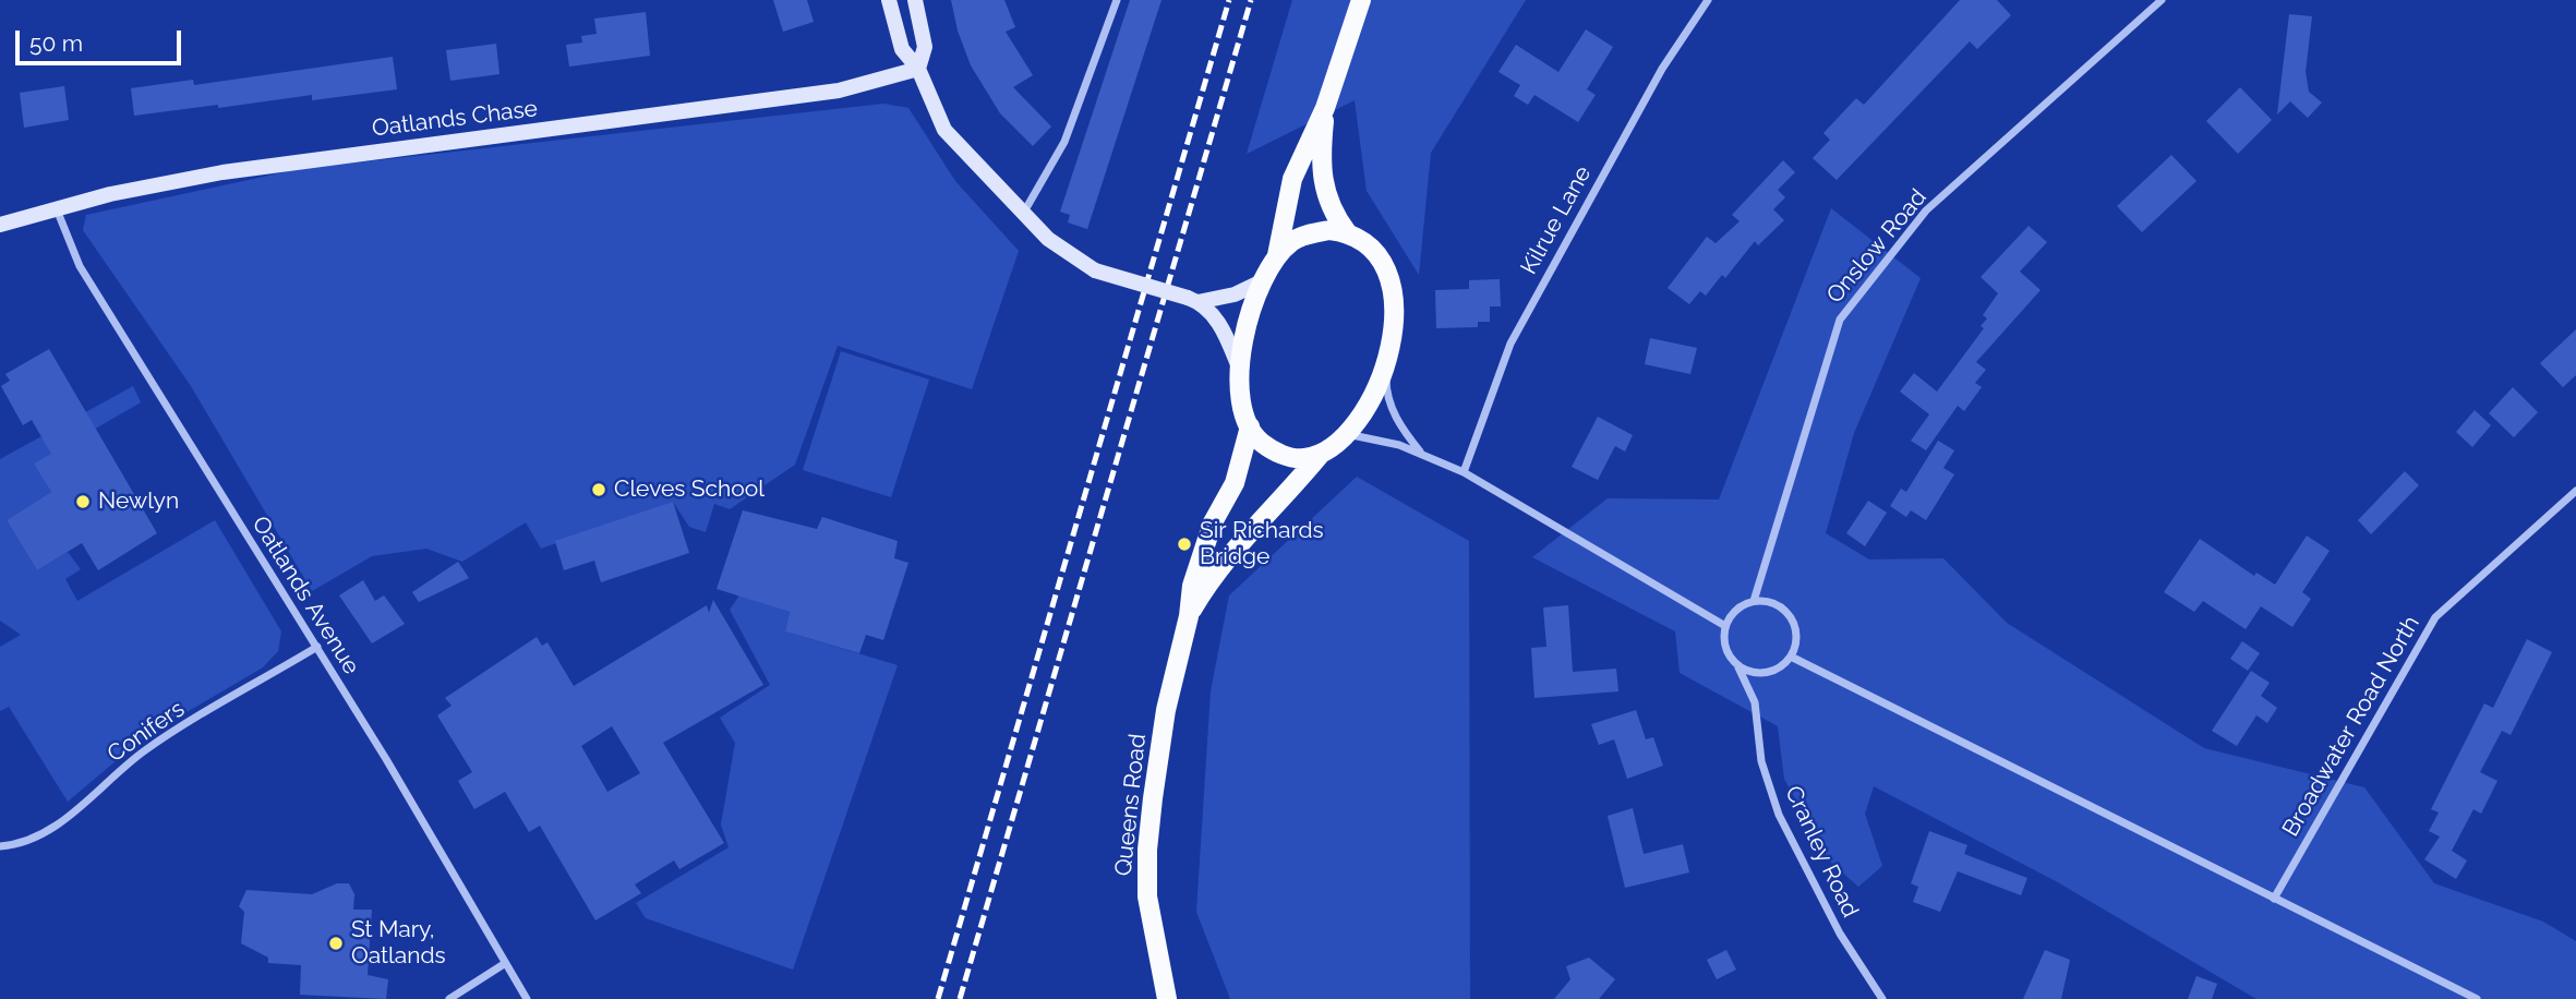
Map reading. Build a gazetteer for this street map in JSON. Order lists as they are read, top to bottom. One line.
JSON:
{"streets":{"main road":["Queens Road"],"street":["Oatlands Chase","Kilrue Lane","Onslow Road","Oatlands Avenue","Broadwater Road North","Conifers","Cranley Road"]},"crossings":[["Oatlands Chase","Oatlands Avenue"],["Onslow Road","Cranley Road"],["Oatlands Avenue","Conifers"]],"places":["Cleves School","Newlyn","Sir Richards Bridge","St Mary, Oatlands"],"scale_bar":"50 m"}
